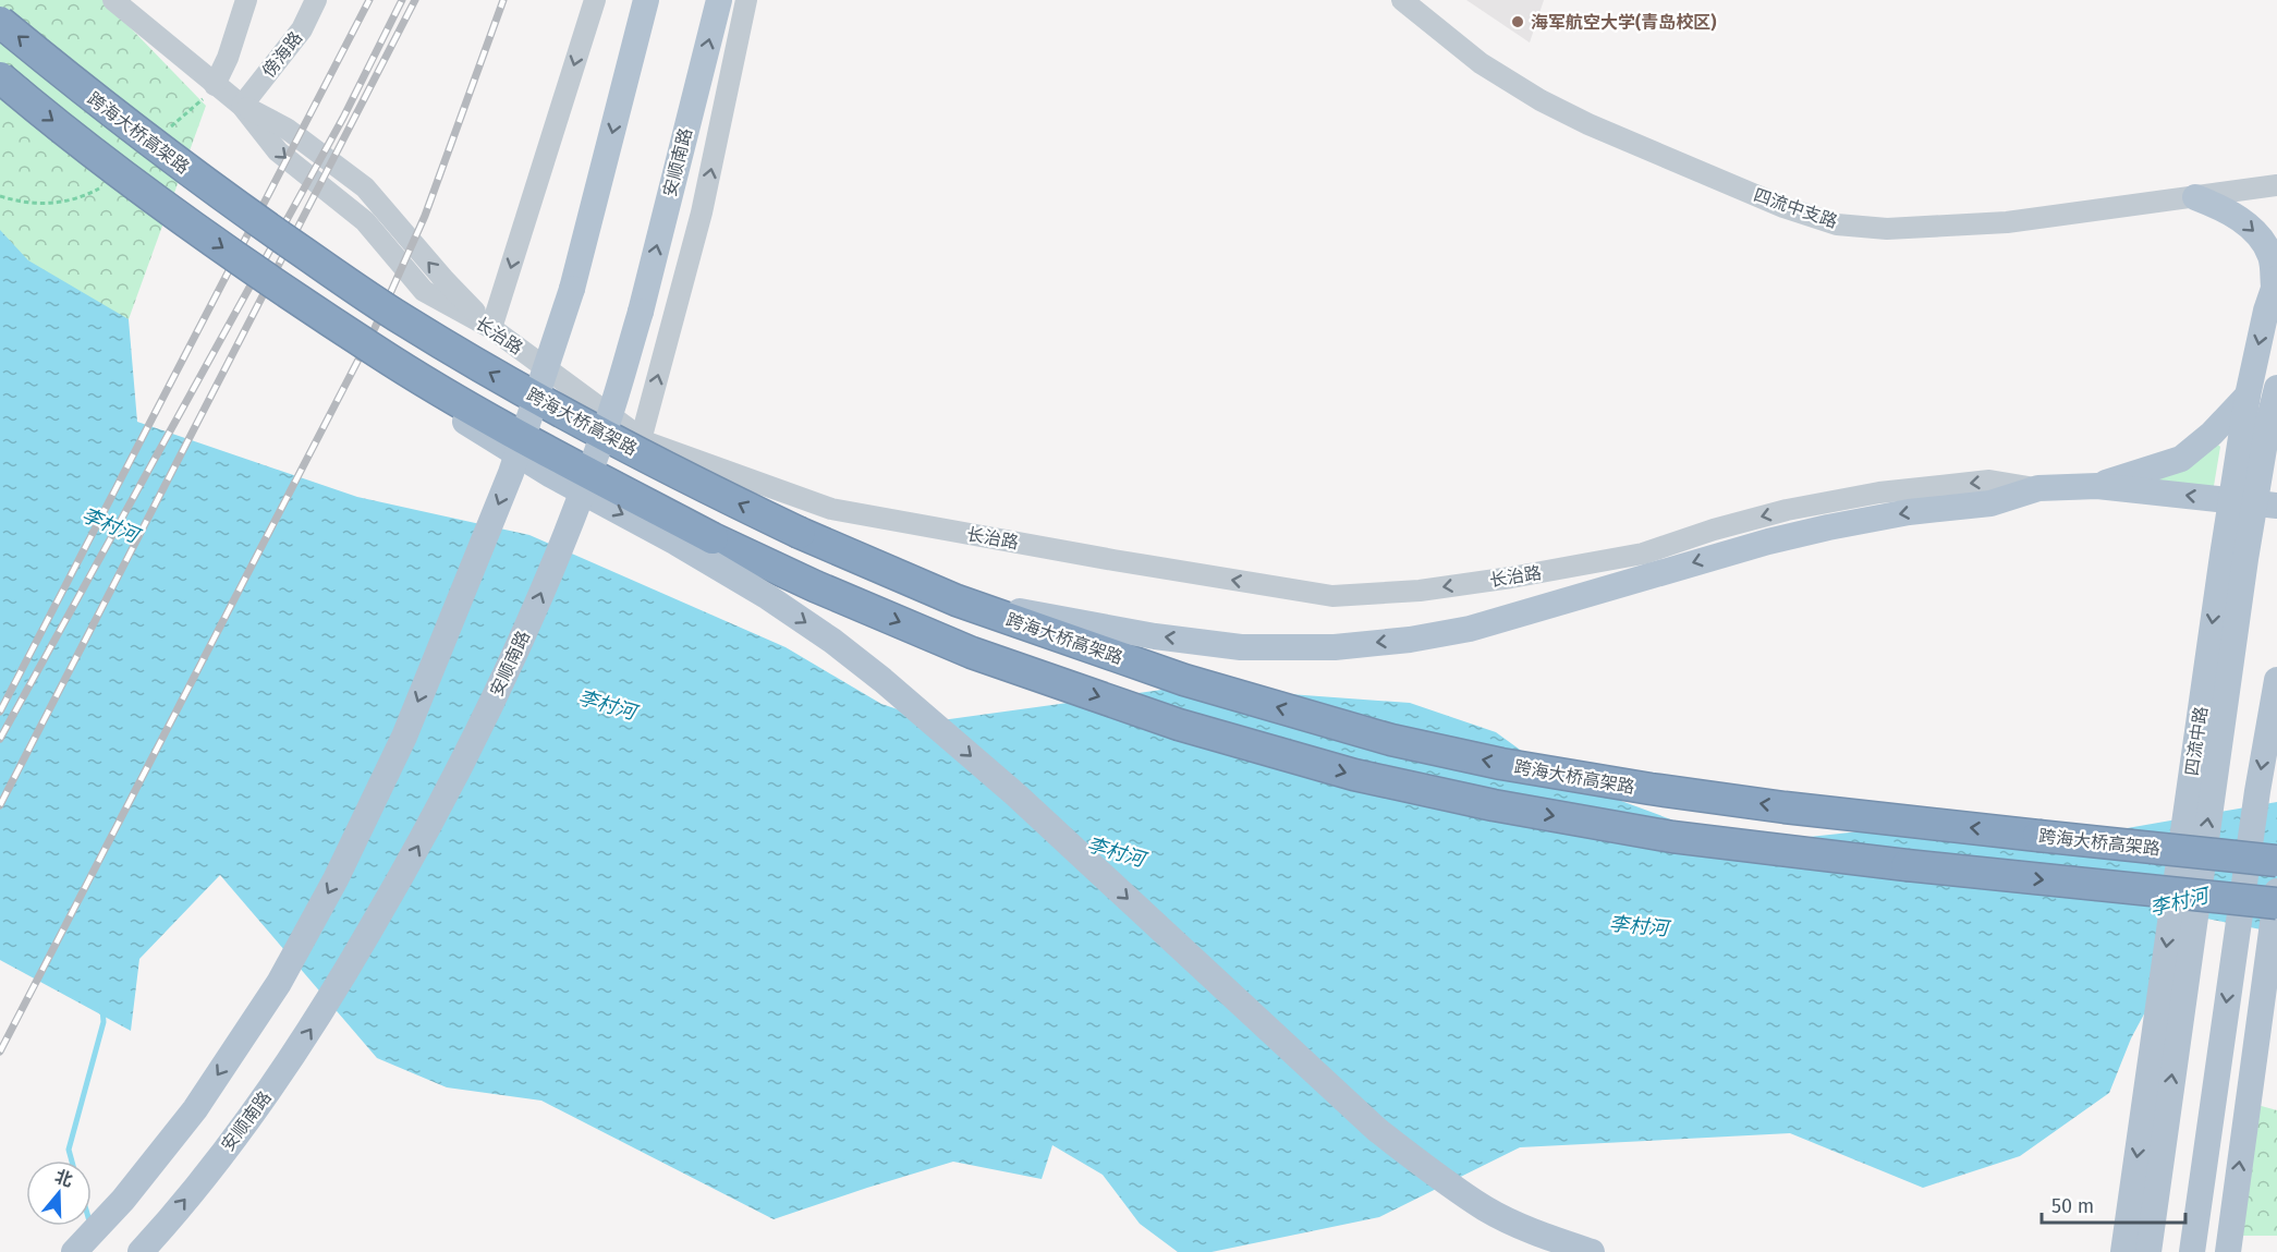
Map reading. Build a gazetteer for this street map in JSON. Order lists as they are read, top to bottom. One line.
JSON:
{"streets":{"highway":["跨海大桥高架路"],"main road":["安顺南路","四流中路"],"street":["傍海路","四流中支路","长治路"]},"crossings":[["傍海路","长治路"],["四流中支路","四流中路"]],"one_way":["长治路"],"water":["李村河"],"places":["海军航空大学(青岛校区)"],"scale_bar":"50 m","north":"top"}
